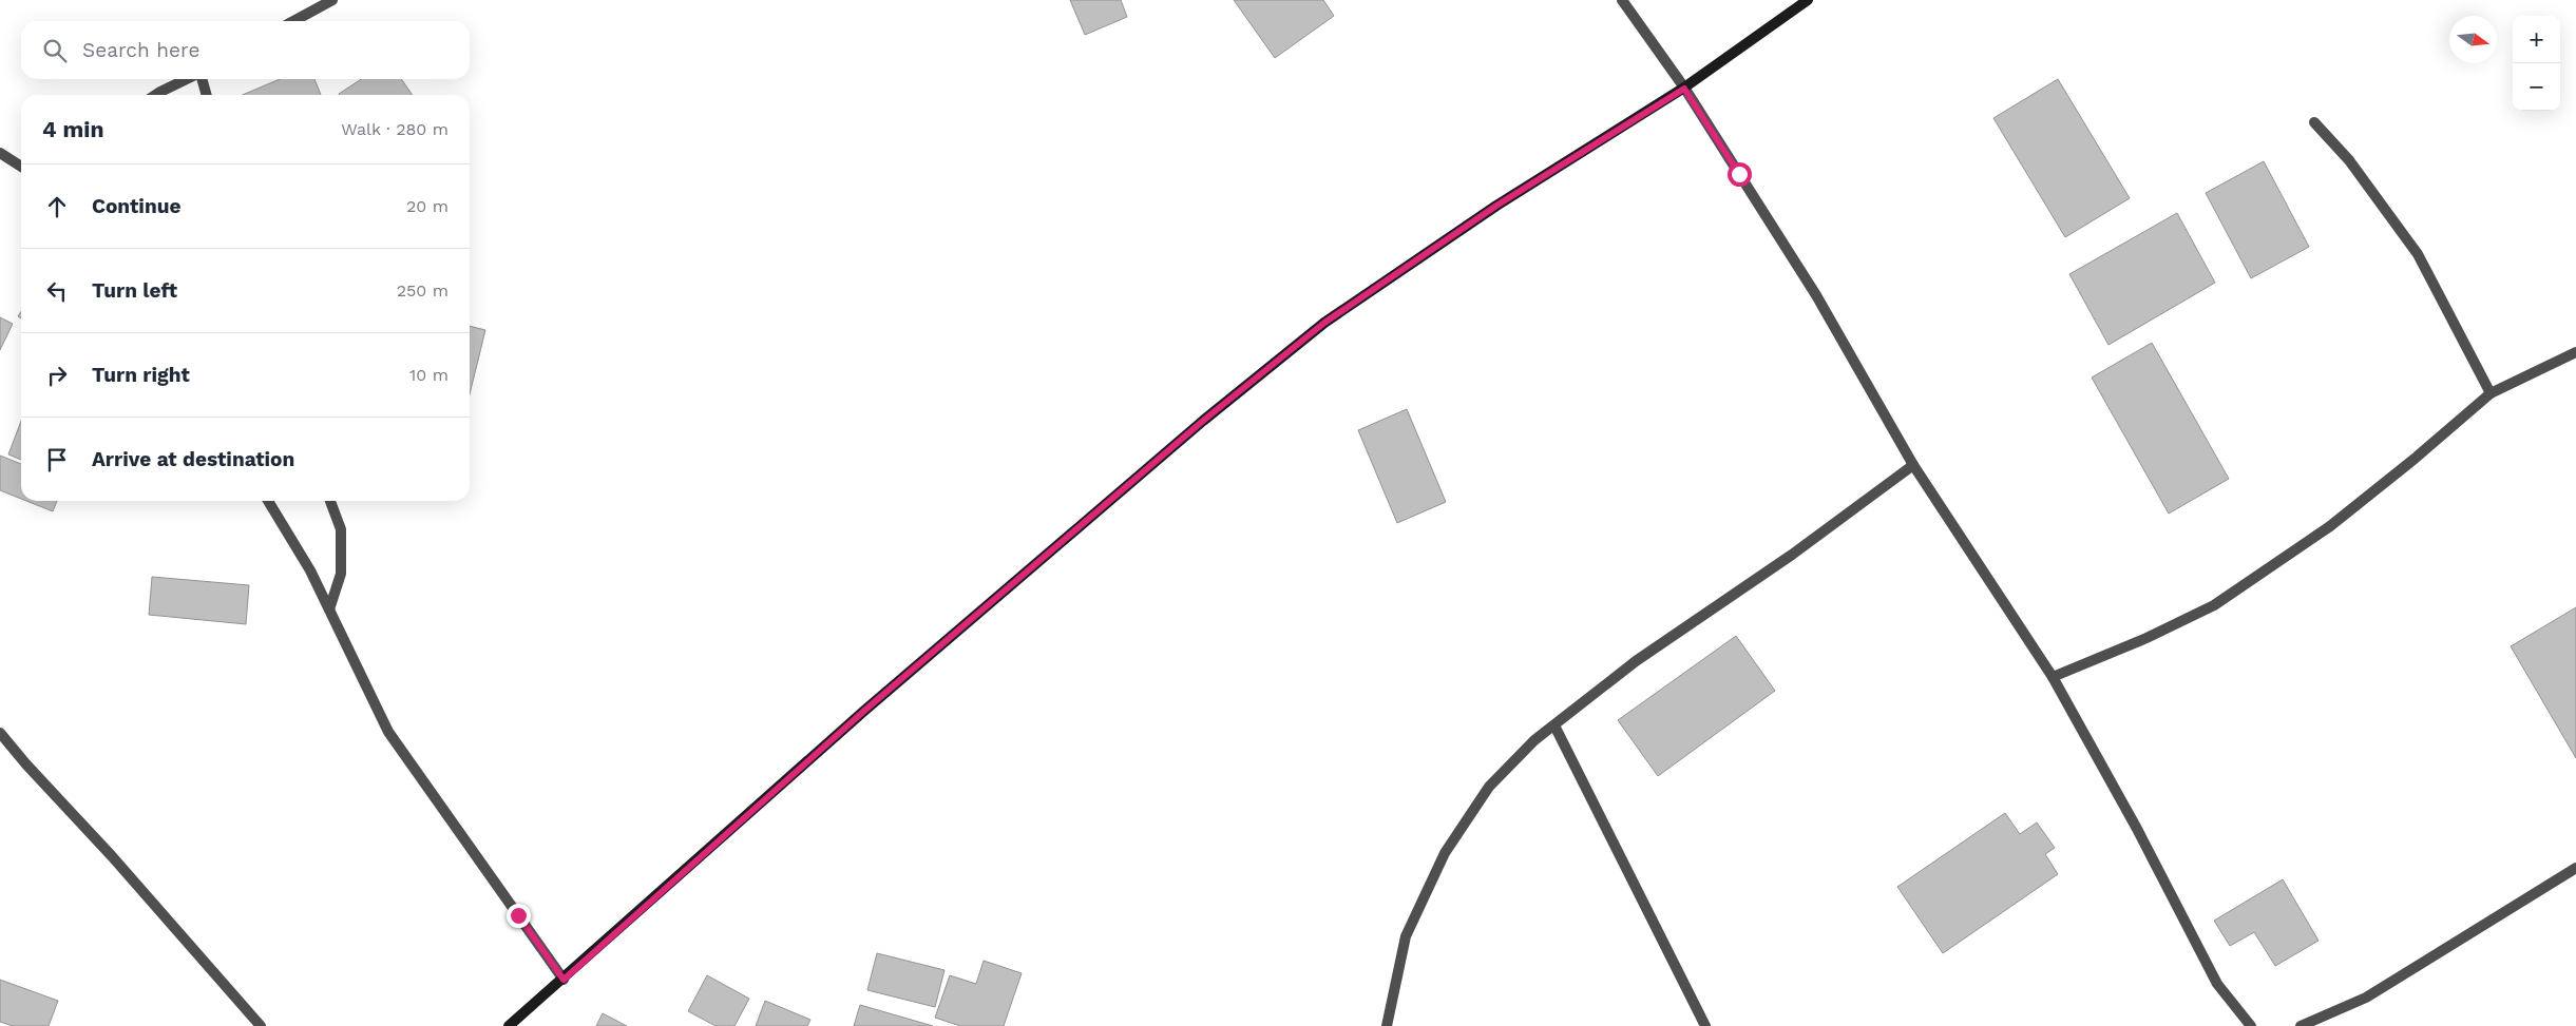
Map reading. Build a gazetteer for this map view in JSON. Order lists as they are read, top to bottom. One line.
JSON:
{"north":"right","page":{"map_buttons":["+","−"],"search":"Search here","heading":["4 min","Walk · 280 m"],"list":[["Continue","20 m"],["Turn left","250 m"],["Turn right","10 m"],"Arrive at destination"]}}
